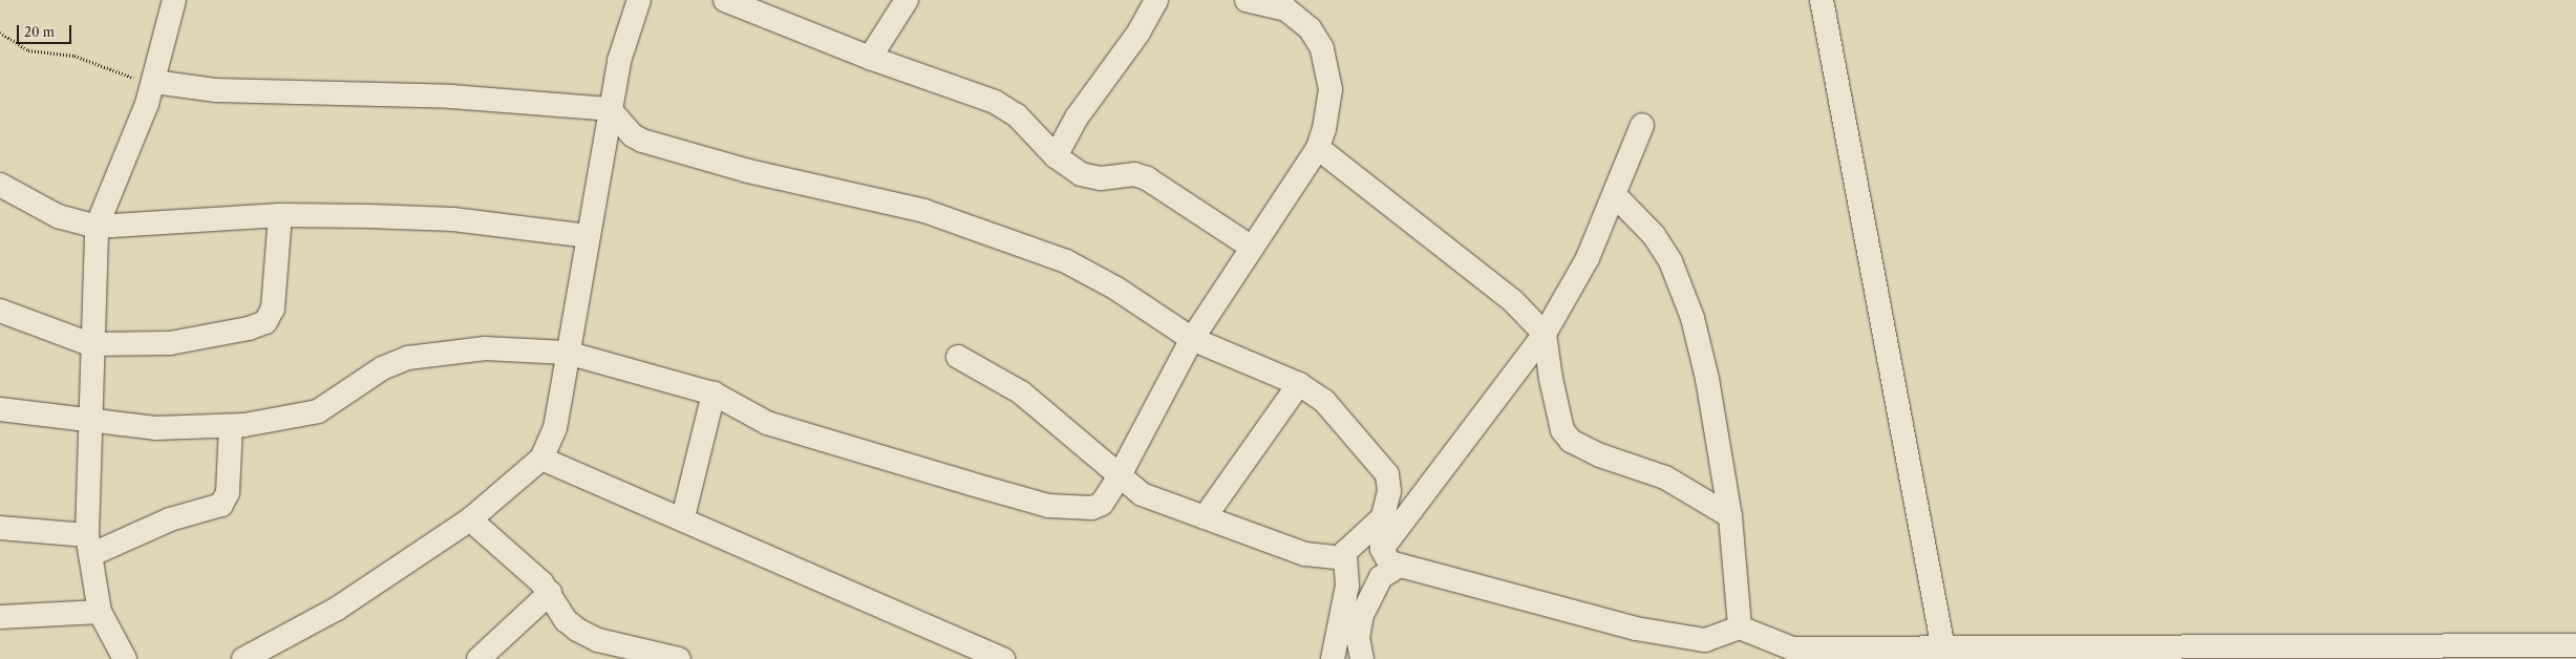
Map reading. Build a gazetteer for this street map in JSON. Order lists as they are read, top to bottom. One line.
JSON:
{"scale_bar":"20 m"}
